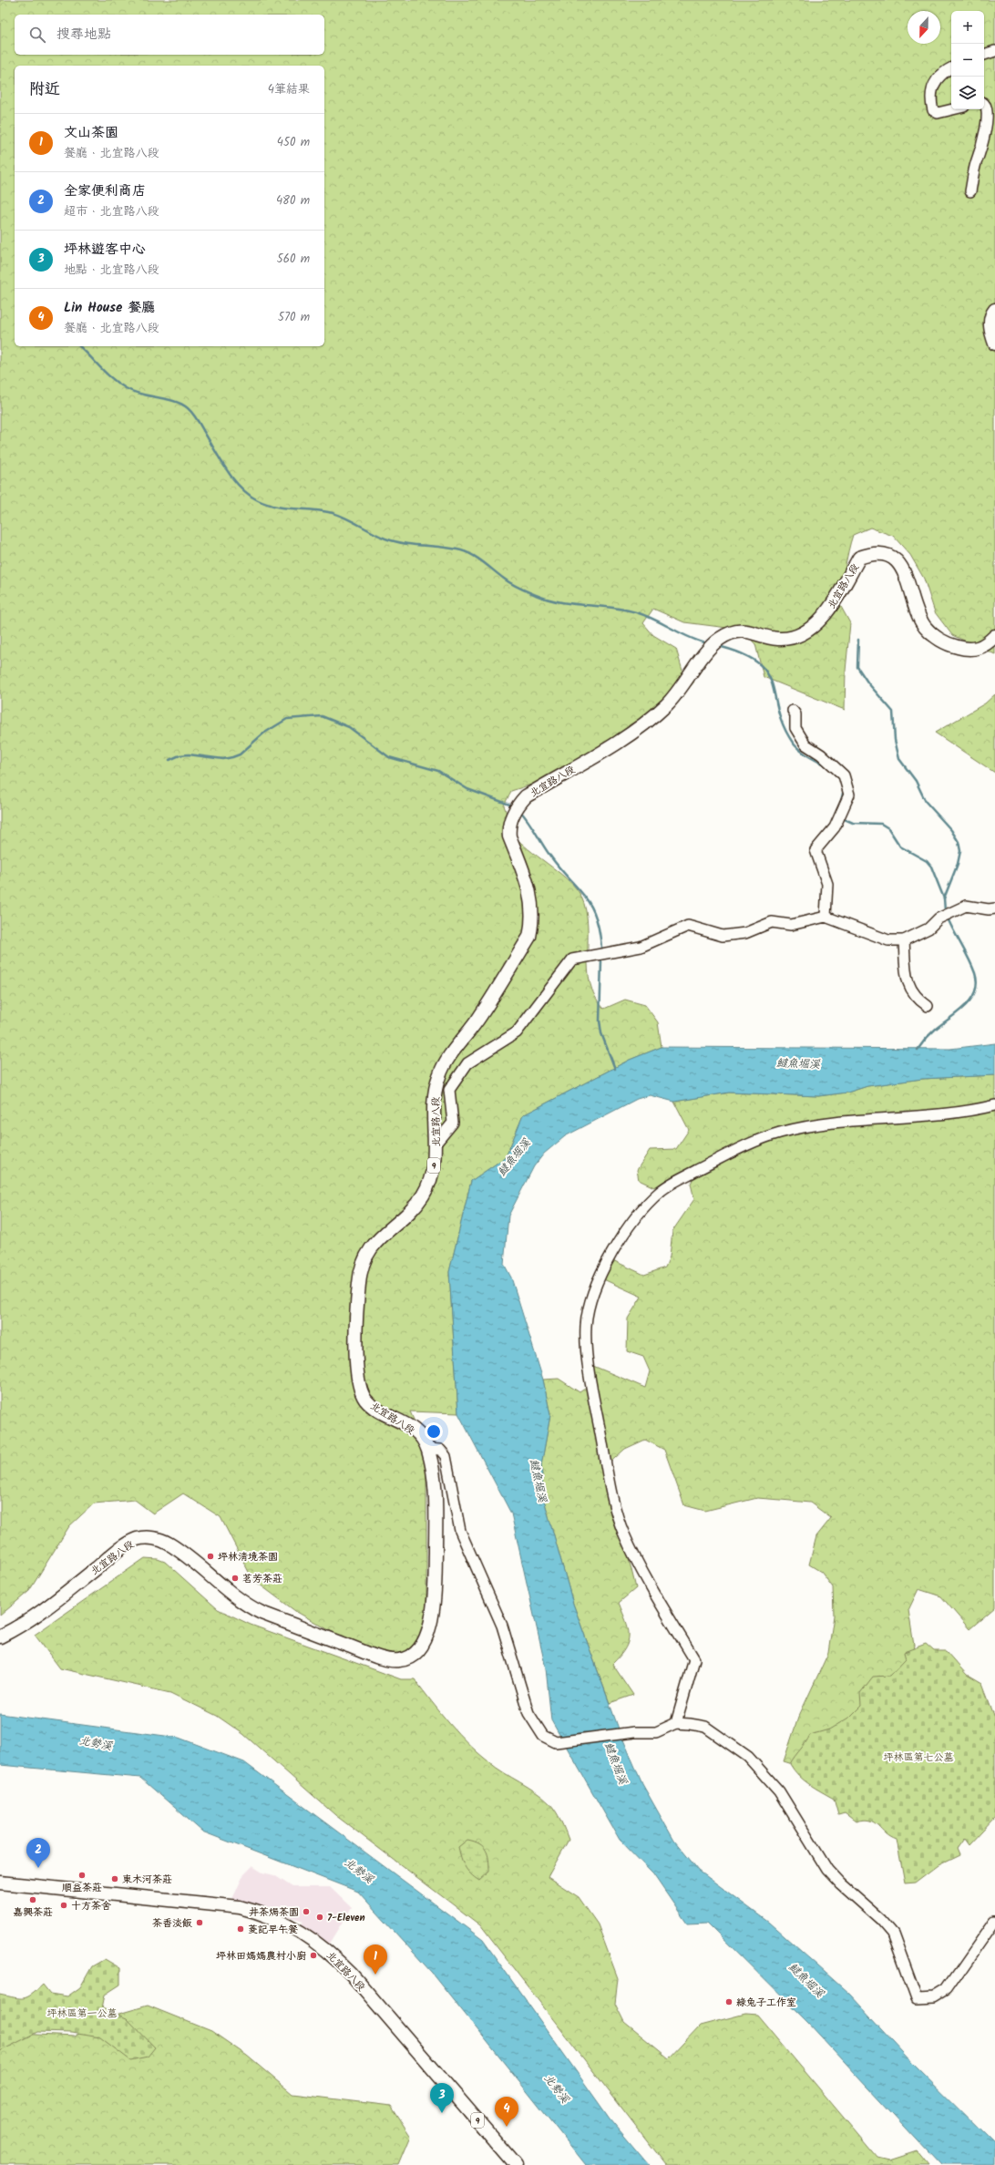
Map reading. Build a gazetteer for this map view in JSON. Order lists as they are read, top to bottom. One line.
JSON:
{"streets":{"main road":["北宜路八段","9"]},"water":["𩻸魚堀溪","北勢溪"],"parks":["坪林區第七公墓","坪林區第一公墓"],"places":["坪林清境茶園","茗芳茶莊","順益茶莊","東木河茶莊","嘉興茶莊","十方茶舍","井茶焗茶園","7-Eleven","茶香淡飯","菱記早午餐","坪林田媽媽農村小廚","綠兔子工作室"],"north":"bottom","page":{"map_buttons":["+","−"],"search":"搜尋地點","heading":["附近","4筆結果"],"list":[{"mark":"1","name":"文山茶園","note":"餐廳 · 北宜路八段","value":"450 m"},{"mark":"2","name":"全家便利商店","note":"超市 · 北宜路八段","value":"480 m"},{"mark":"3","name":"坪林遊客中心","note":"地點 · 北宜路八段","value":"560 m"},{"mark":"4","name":"Lin House 餐廳","note":"餐廳 · 北宜路八段","value":"570 m"}],"pins":["2","1","3","4"]}}
